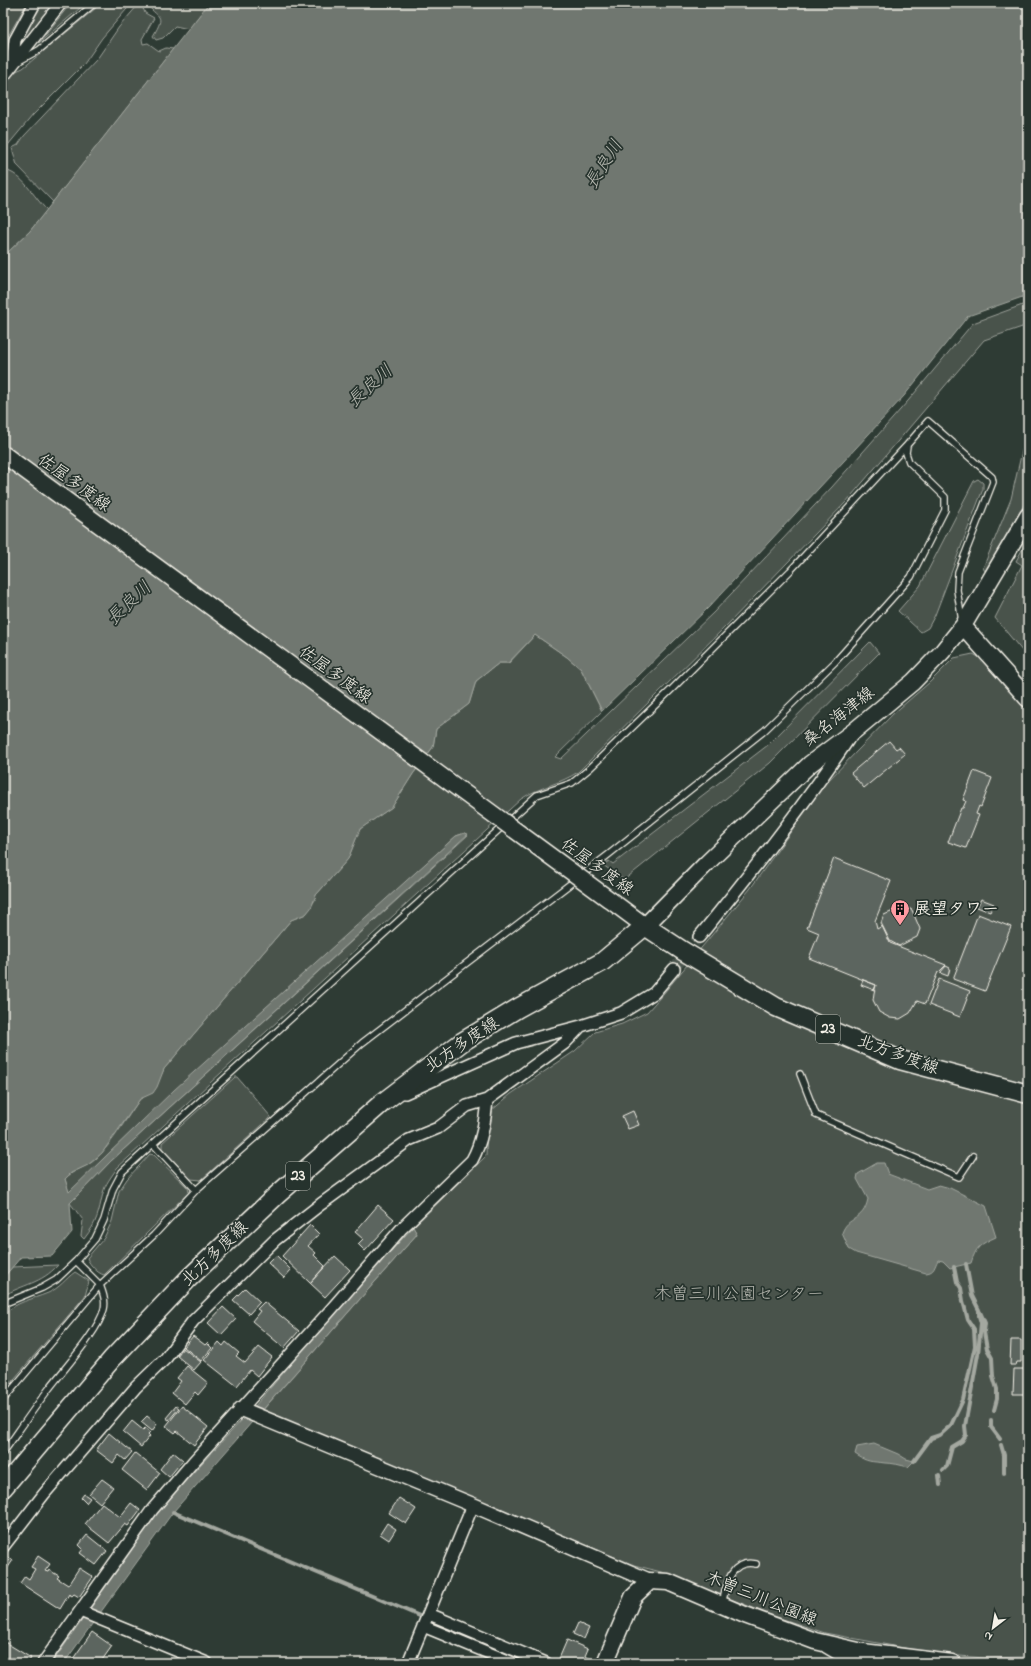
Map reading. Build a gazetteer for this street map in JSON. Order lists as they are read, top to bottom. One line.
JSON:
{"streets":{"main road":["佐屋多度線","桑名海津線","23","北方多度線","木曽三川公園線"]},"crossings":[["佐屋多度線","桑名海津線"],["佐屋多度線","北方多度線"],["桑名海津線","北方多度線"]],"water":["長良川"],"parks":["木曽三川公園センター"],"places":{"building":["展望タワー"]},"north":"bottom left"}
